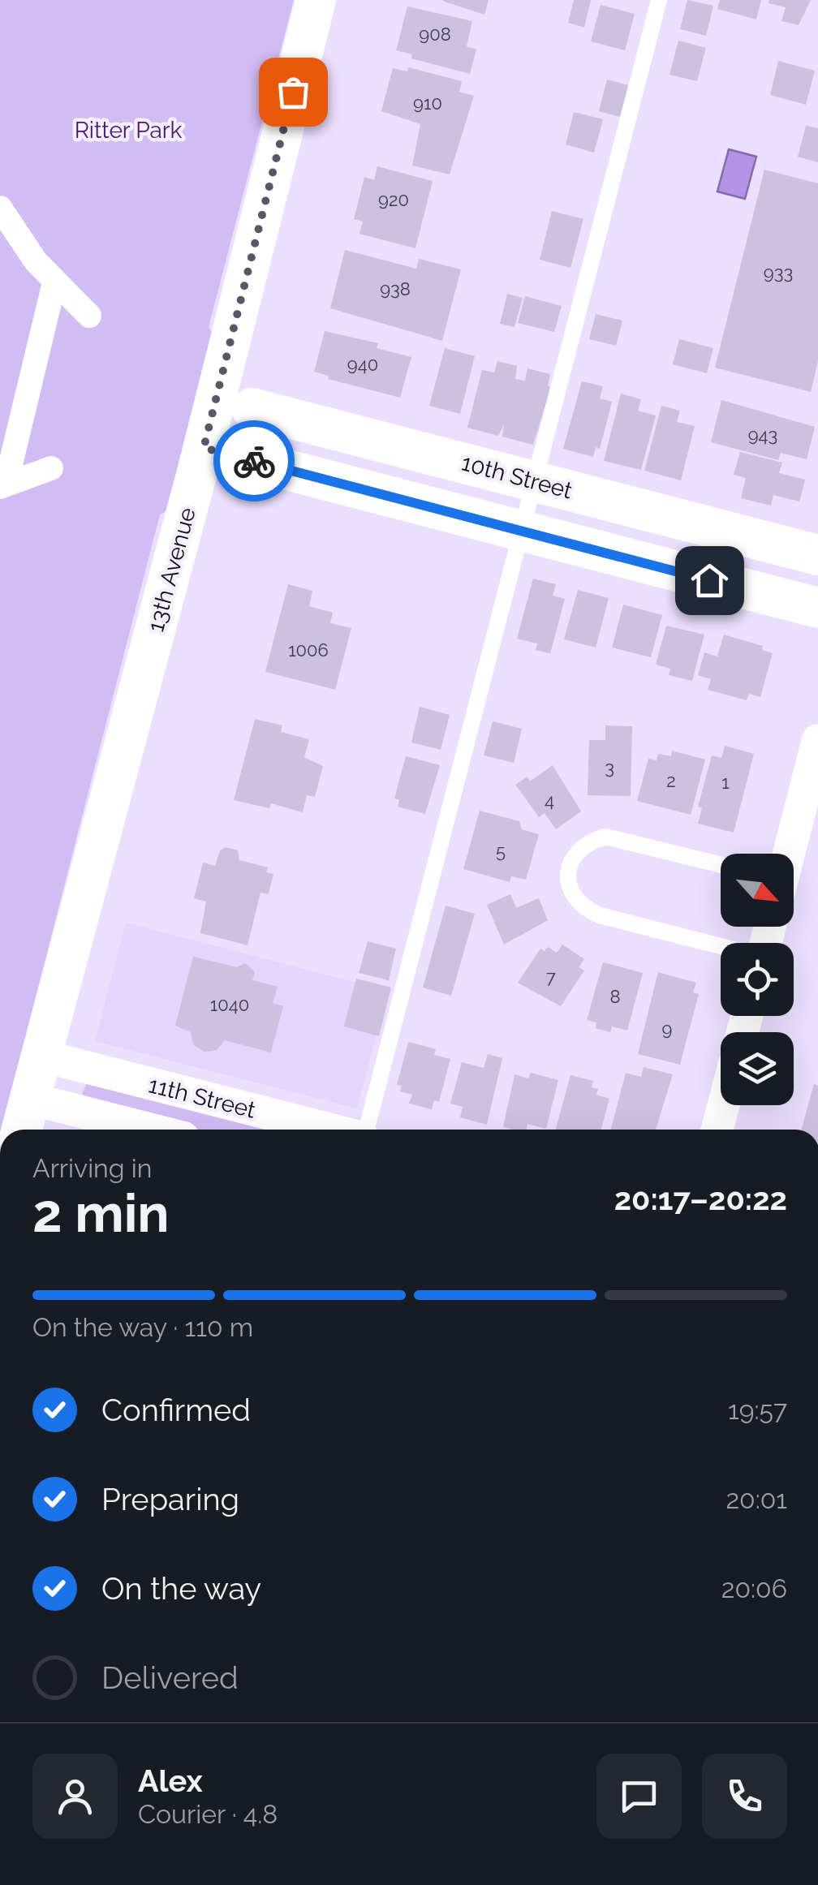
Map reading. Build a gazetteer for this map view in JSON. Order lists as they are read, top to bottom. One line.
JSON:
{"streets":{"street":["10th Street","13th Avenue","11th Street"]},"crossings":[["10th Street","13th Avenue"],["13th Avenue","11th Street"]],"parks":["Ritter Park"],"house_numbers":["908","910","920","933","938","940","943","1006","3","2","1","4","5","7","8","1040","9"],"north":"bottom right","page":{"heading":["2 min","Arriving in","20:17–20:22"],"panel":["Alex","Courier · 4.8"],"bar":"On the way · 110 m","list":[["Confirmed","19:57"],["Preparing","20:01"],["On the way","20:06"],"Delivered"]}}
